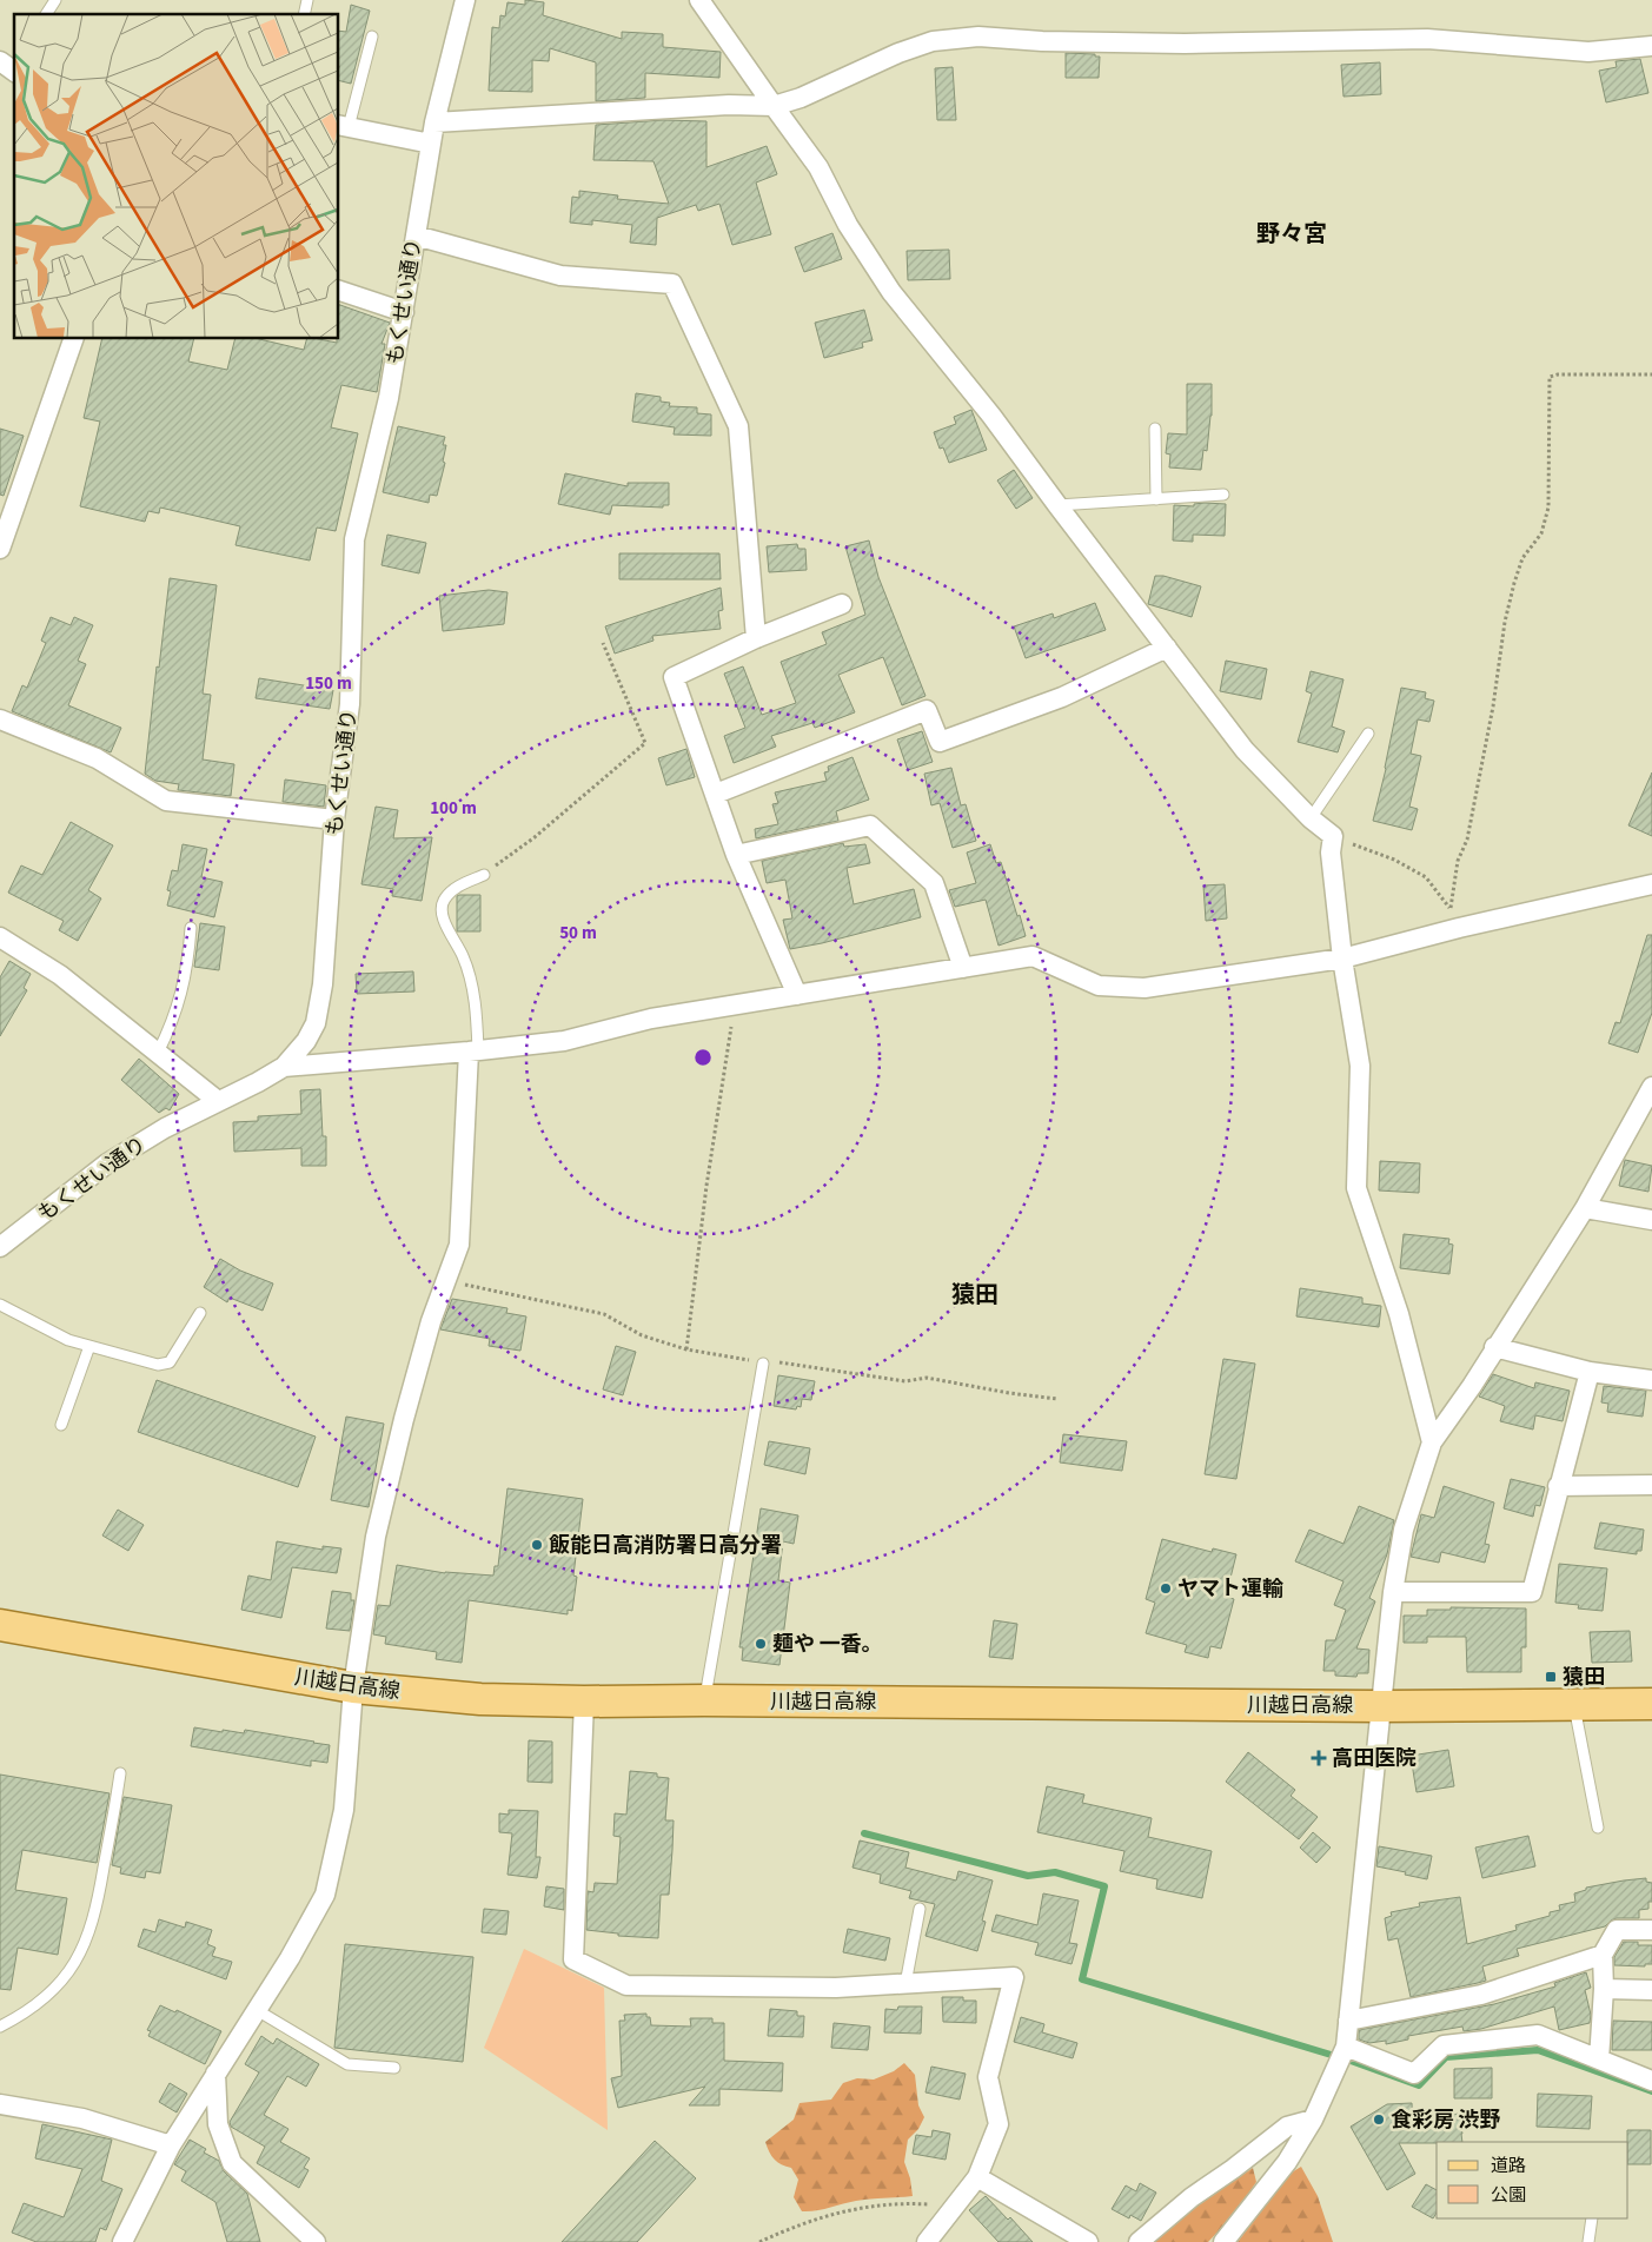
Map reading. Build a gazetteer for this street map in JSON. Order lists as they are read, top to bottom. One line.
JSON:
{"streets":{"main road":["川越日高線"],"street":["もくせい通り"]},"districts":["野々宮","猿田"],"places":{"other":["飯能日高消防署日高分署","ヤマト運輸","麺や 一香。","食彩房 渋野"],"transit":["猿田"],"health":["高田医院"]},"legend":["道路","公園"],"rings":["150 m","100 m","50 m"]}
